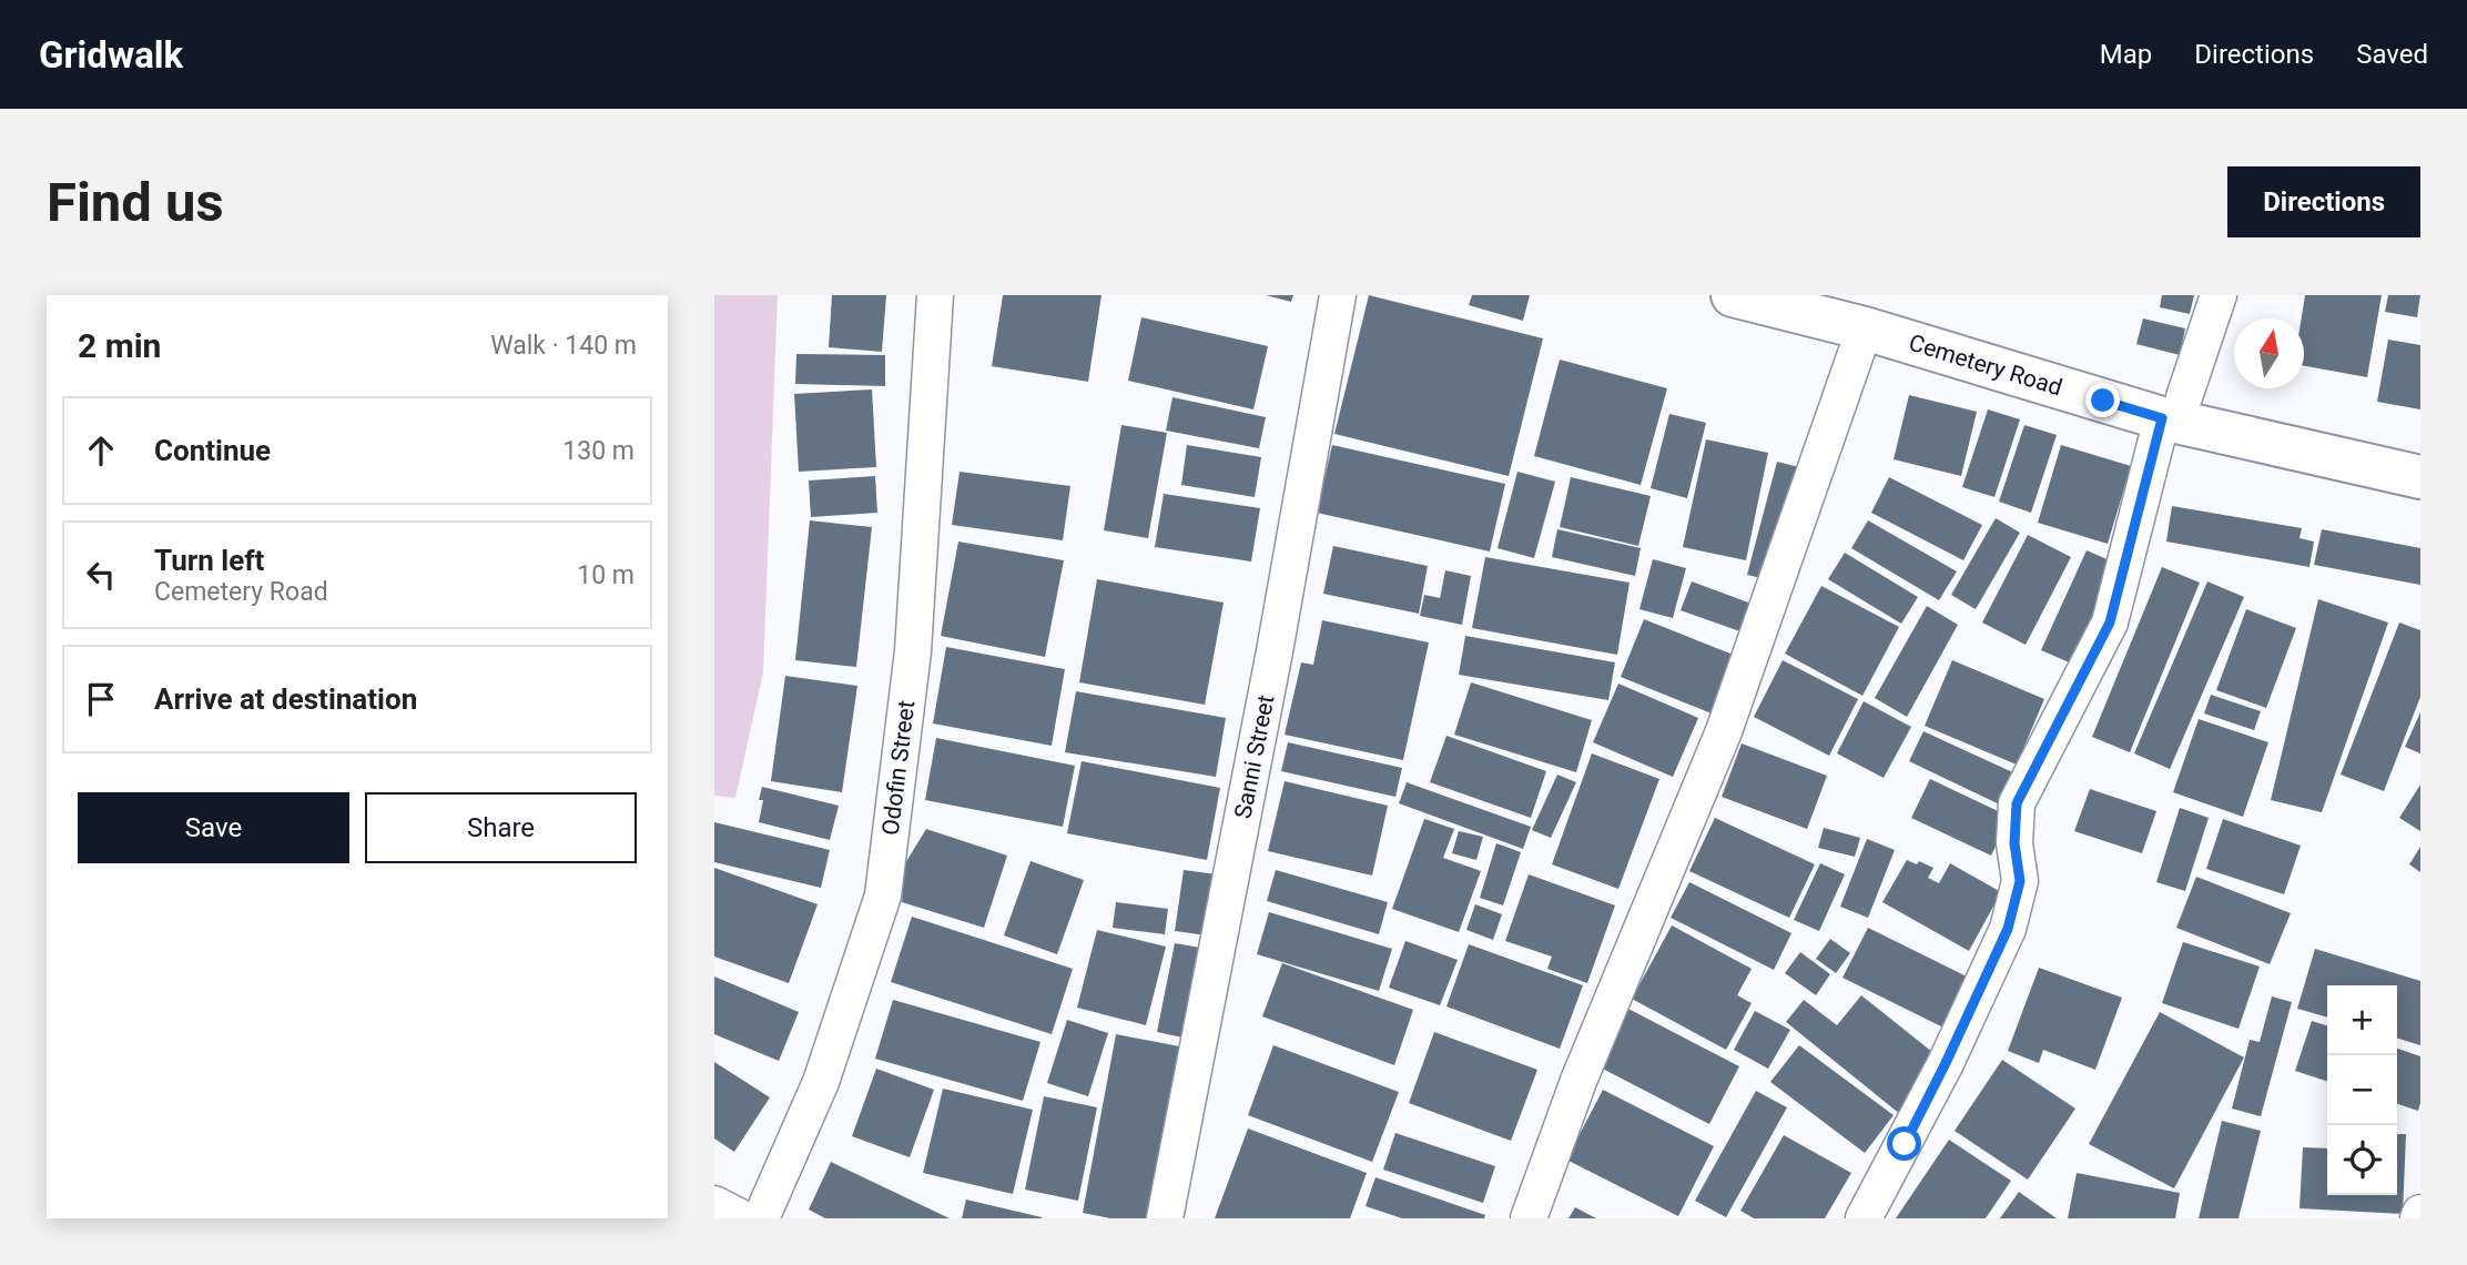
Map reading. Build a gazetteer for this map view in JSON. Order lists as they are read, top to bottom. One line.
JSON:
{"streets":{"main road":["Cemetery Road"],"street":["Sanni Street","Odofin Street"]},"north":"top","page":{"header":"Gridwalk","nav":["Map","Directions","Saved"],"buttons":["Directions",["Save","Share"]],"title":"Find us","heading":["2 min","Walk · 140 m"],"list":[["Continue","130 m"],["Turn left","Cemetery Road","10 m"],"Arrive at destination"],"map_buttons":["+","−"]}}
